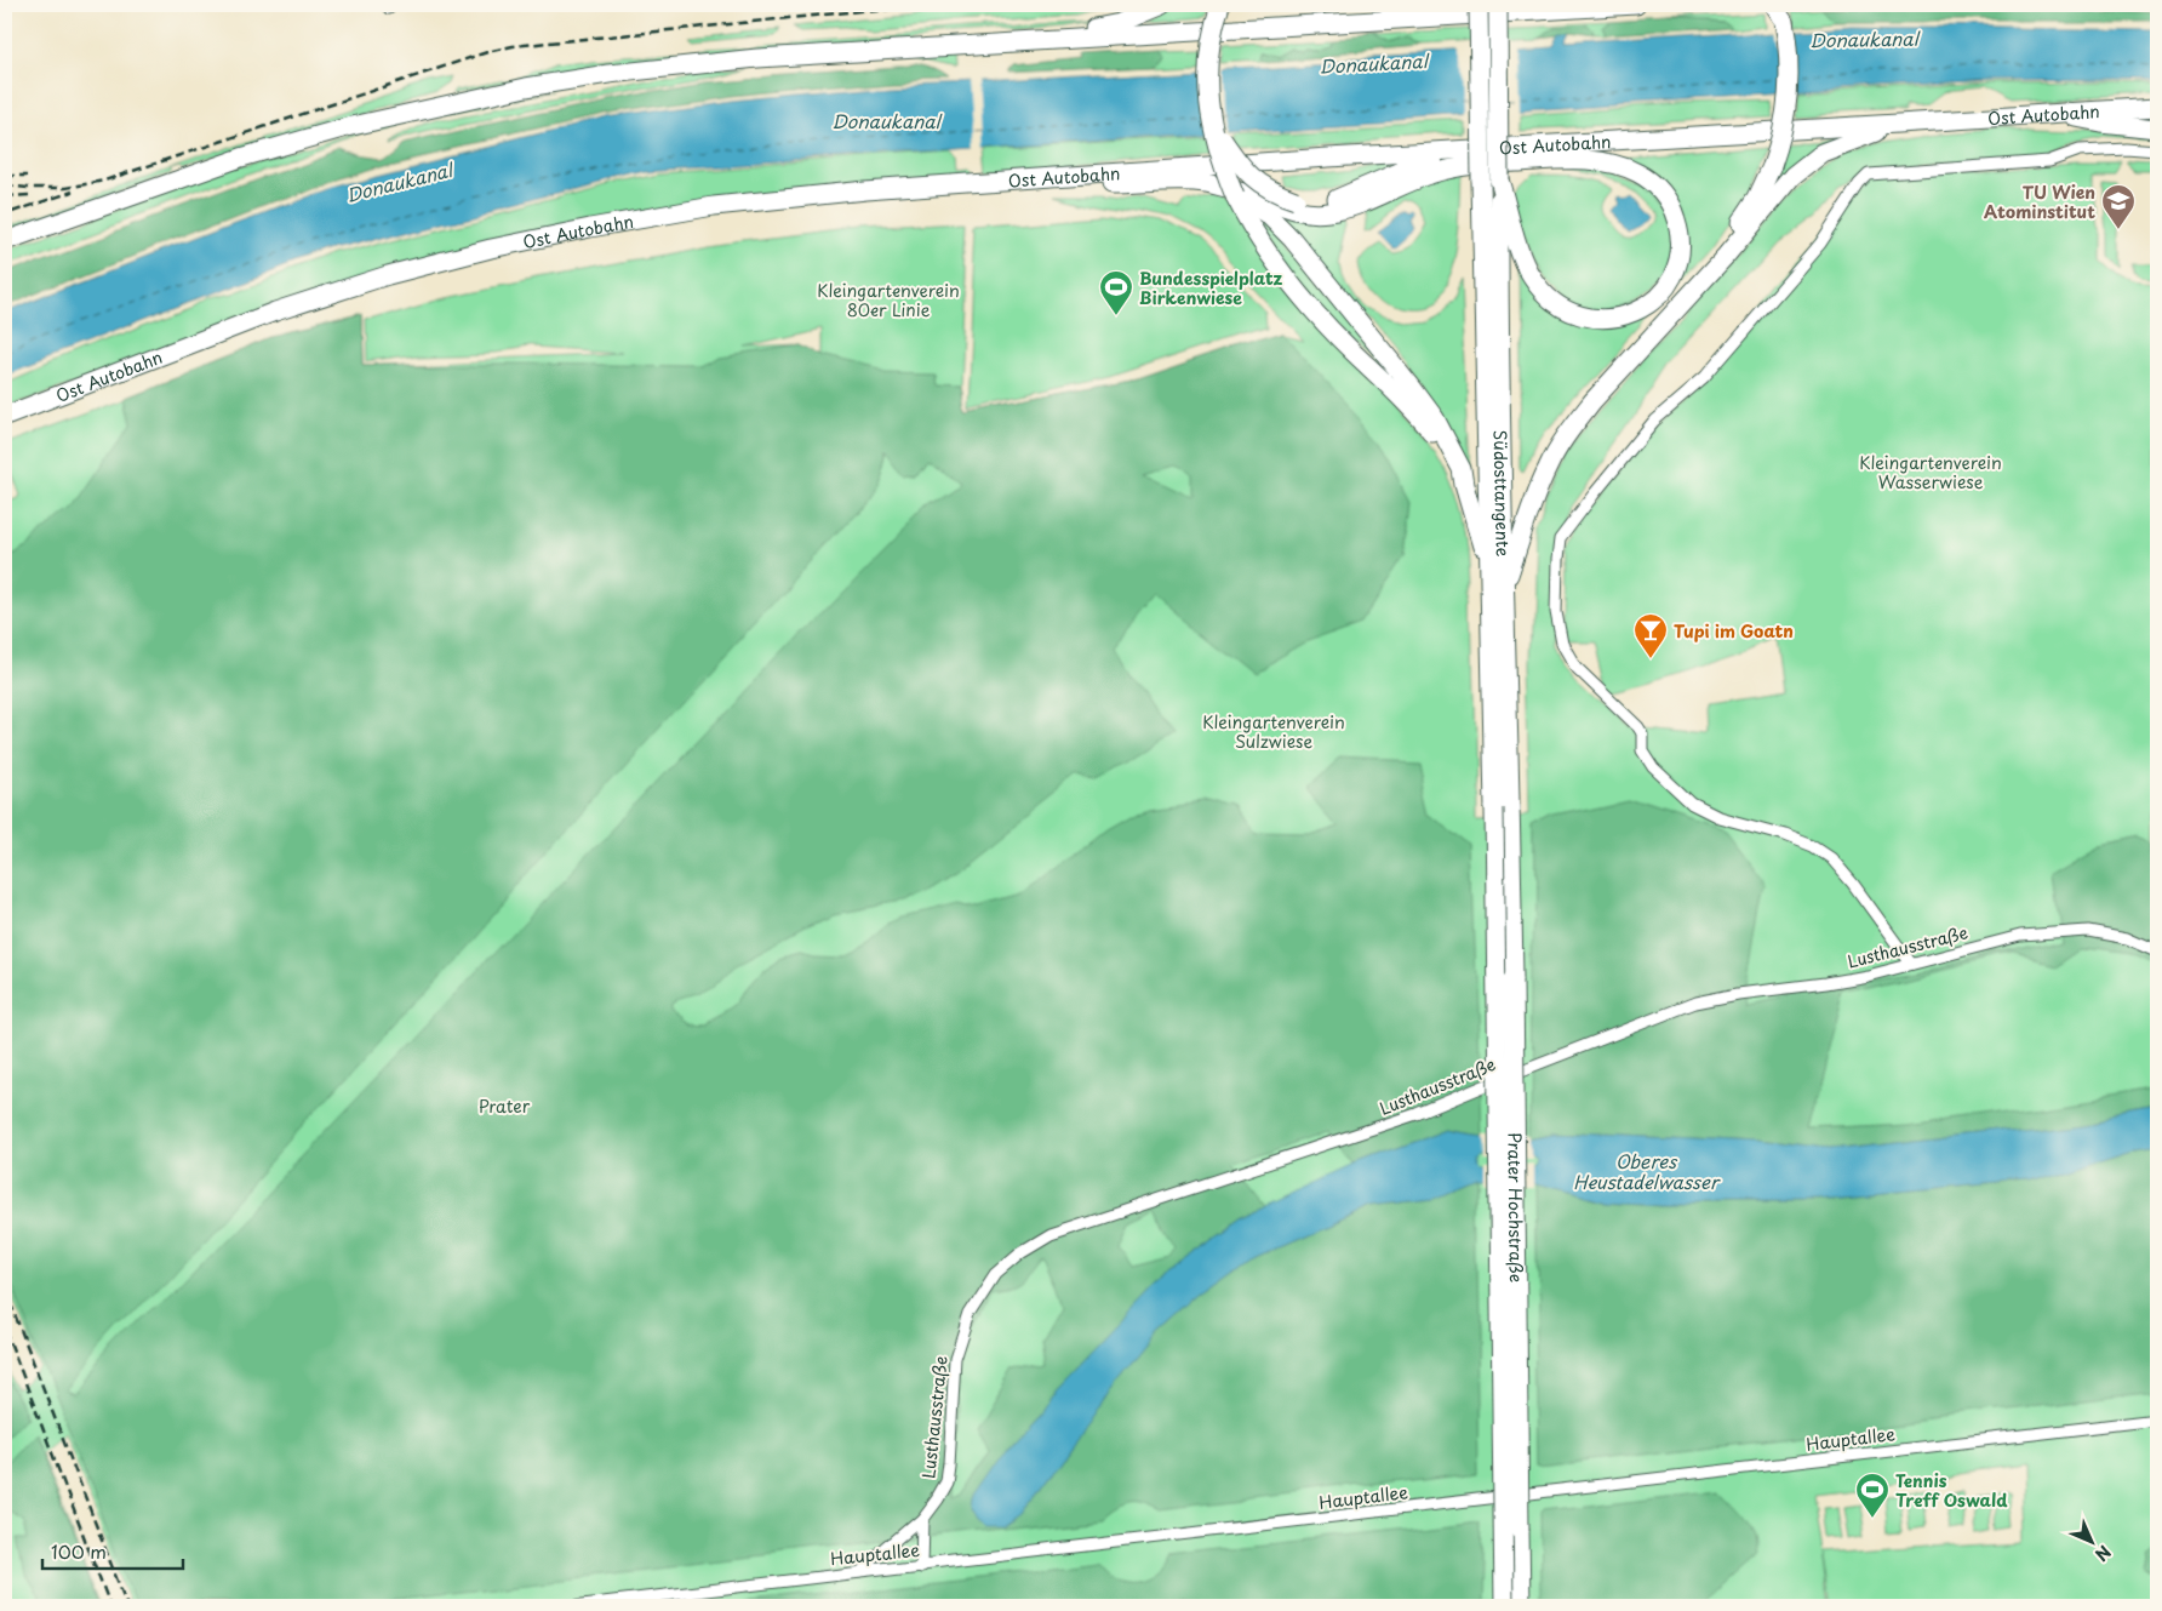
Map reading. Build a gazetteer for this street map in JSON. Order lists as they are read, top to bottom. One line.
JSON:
{"streets":{"highway":["Ost Autobahn","Südosttangente","Prater Hochstraße"],"street":["Lusthausstraße","Hauptallee"]},"crossings":[["Südosttangente","Prater Hochstraße"],["Lusthausstraße","Hauptallee"]],"water":["Donaukanal","Oberes Heustadelwasser"],"parks":["Kleingartenverein 80er Linie","Kleingartenverein Wasserwiese","Kleingartenverein Sulzwiese","Prater"],"places":{"school or university":["TU Wien Atominstitut"],"sports":["Bundesspielplatz Birkenwiese","Tennis Treff Oswald"],"bar":["Tupi im Goatn"]},"scale_bar":"100 m","north":"bottom right"}
